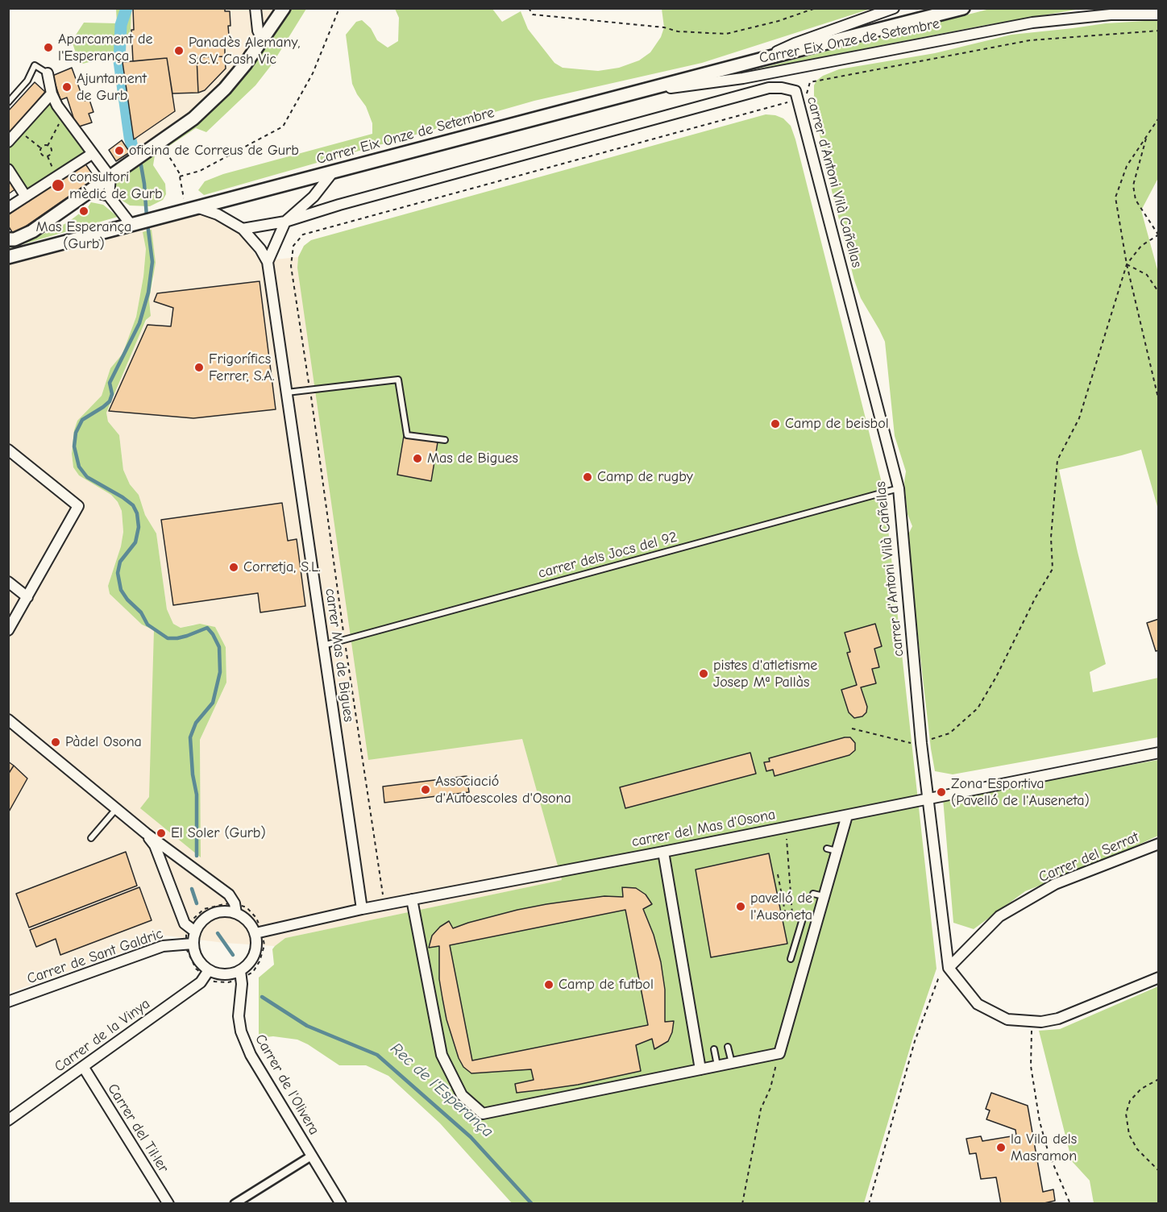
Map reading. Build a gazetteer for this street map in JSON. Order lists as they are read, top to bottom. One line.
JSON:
{"streets":{"street":["Carrer Eix Onze de Setembre","carrer d'Antoni Vilà Cañellas","carrer Mas de Bigues","carrer del Mas d'Osona","Carrer del Serrat","Carrer de Sant Galdric","Carrer de la Vinya","Carrer de l'Olivera","Carrer del Til·ler"],"lane":["carrer dels Jocs del 92"]},"crossings":[["Carrer Eix Onze de Setembre","carrer Mas de Bigues"],["carrer d'Antoni Vilà Cañellas","carrer dels Jocs del 92"],["carrer d'Antoni Vilà Cañellas","carrer del Mas d'Osona"],["carrer d'Antoni Vilà Cañellas","Carrer del Serrat"],["carrer dels Jocs del 92","carrer Mas de Bigues"],["carrer Mas de Bigues","carrer del Mas d'Osona"],["carrer del Mas d'Osona","Carrer de Sant Galdric"],["carrer del Mas d'Osona","Carrer de la Vinya"],["carrer del Mas d'Osona","Carrer de l'Olivera"],["Carrer de Sant Galdric","Carrer de la Vinya"],["Carrer de Sant Galdric","Carrer de l'Olivera"],["Carrer de la Vinya","Carrer de l'Olivera"],["Carrer de la Vinya","Carrer del Til·ler"]],"water":["Rec de l'Esperança"],"places":["Aparcament de l'Esperança","Panadès Alemany, S.C.V. Cash Vic","Ajuntament de Gurb","oficina de Correus de Gurb","consultori mèdic de Gurb","Mas Esperança (Gurb)","Frigorífics Ferrer, S.A.","Camp de beisbol","Mas de Bigues","Camp de rugby","Corretja, S.L.","pistes d'atletisme Josep Mª Pallàs","Pàdel Osona","Associació d'Autoescoles d'Osona","Zona Esportiva (Pavelló de l'Auseneta)","El Soler (Gurb)","pavelló de l'Ausoneta","Camp de futbol","la Vila dels Masramon"]}
